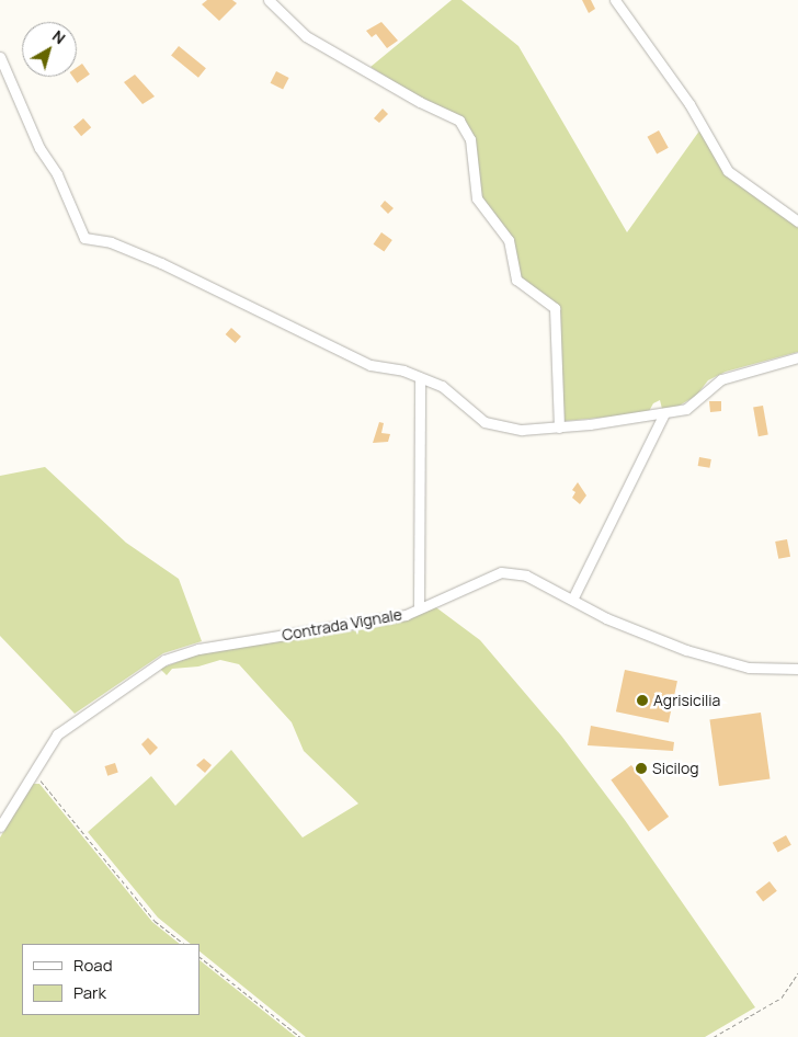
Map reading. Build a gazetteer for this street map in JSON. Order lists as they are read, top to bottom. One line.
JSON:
{"streets":{"street":["Contrada Vignale"]},"places":["Agrisicilia","Sicilog"],"legend":["Road","Park"],"north":"top right"}
